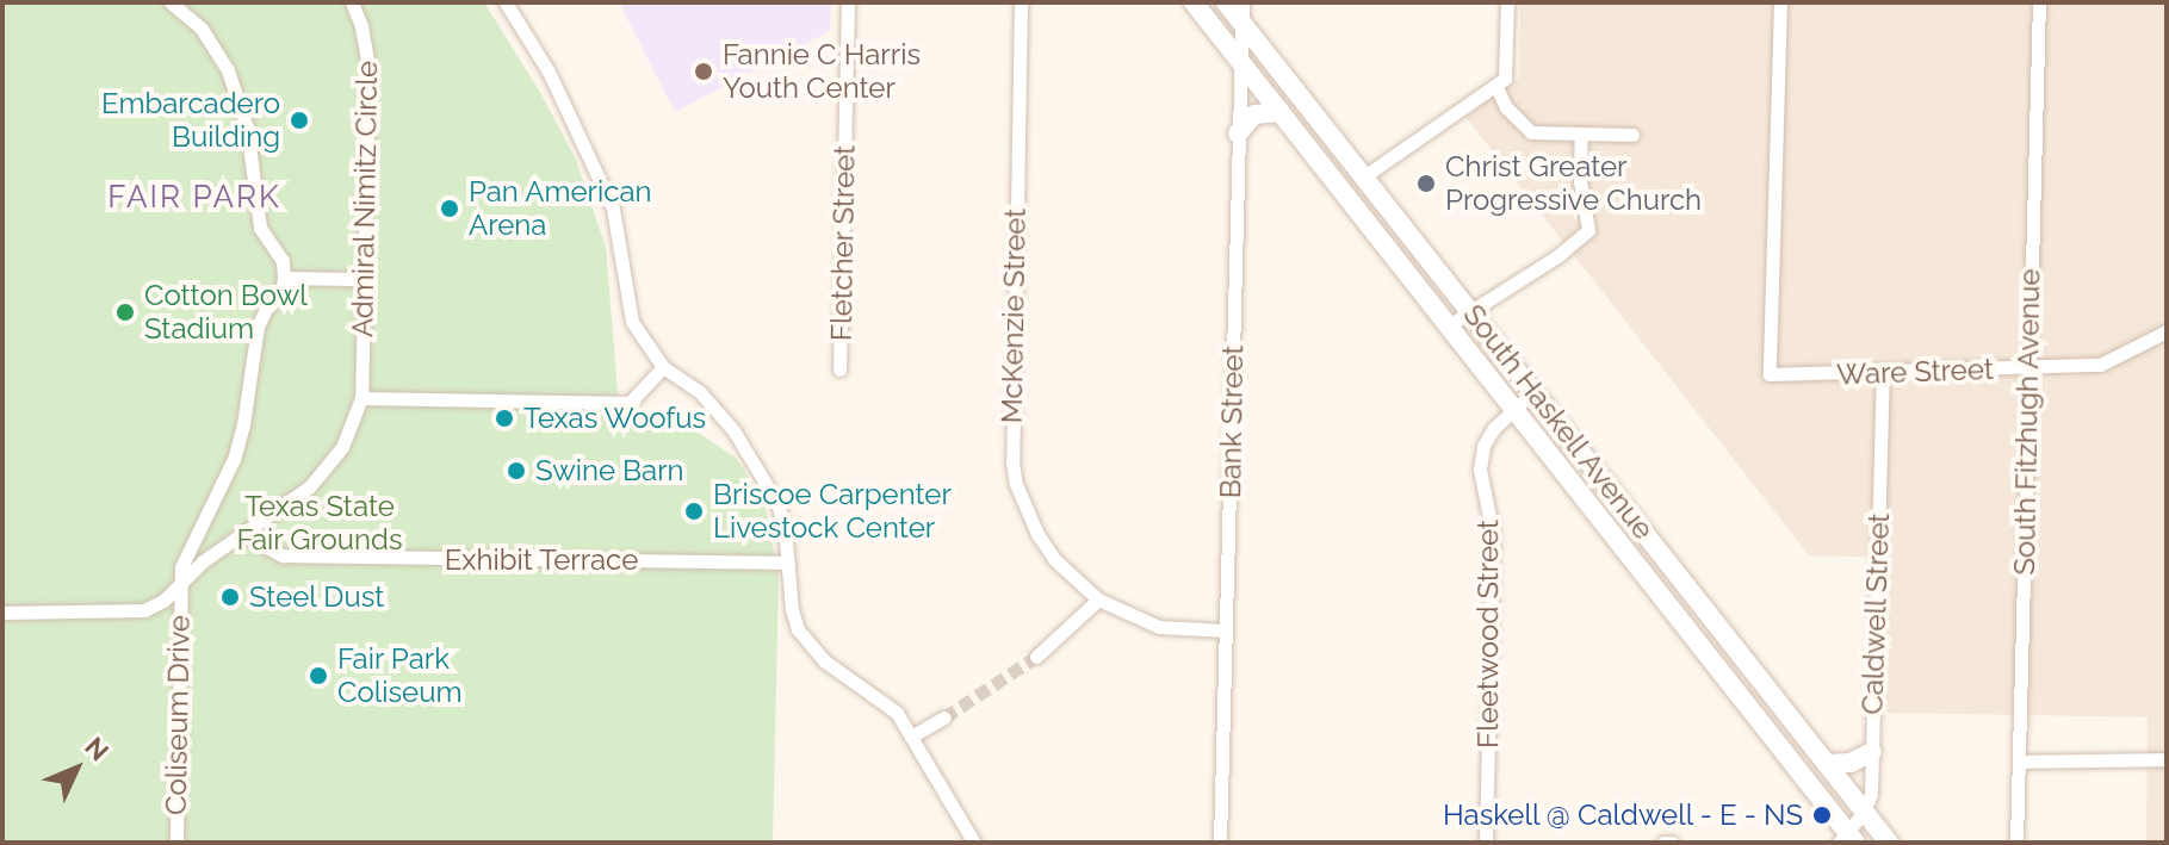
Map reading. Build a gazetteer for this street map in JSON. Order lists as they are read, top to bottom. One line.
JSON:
{"streets":{"main road":["South Haskell Avenue"],"street":["Admiral Nimitz Circle","Fletcher Street","McKenzie Street","Ware Street","Bank Street","South Fitzhugh Avenue","Exhibit Terrace","Caldwell Street","Fleetwood Street","Coliseum Drive"]},"crossings":[["McKenzie Street","Bank Street"],["Ware Street","South Fitzhugh Avenue"],["Ware Street","Caldwell Street"],["Bank Street","South Haskell Avenue"],["South Haskell Avenue","Caldwell Street"],["South Haskell Avenue","Fleetwood Street"]],"districts":["FAIR PARK"],"parks":["Texas State Fair Grounds"],"places":["Fannie C Harris Youth Center","Embarcadero Building","Christ Greater Progressive Church","Pan American Arena","Cotton Bowl Stadium","Texas Woofus","Swine Barn","Briscoe Carpenter Livestock Center","Steel Dust","Fair Park Coliseum","Haskell @ Caldwell - E - NS"],"north":"top right"}
